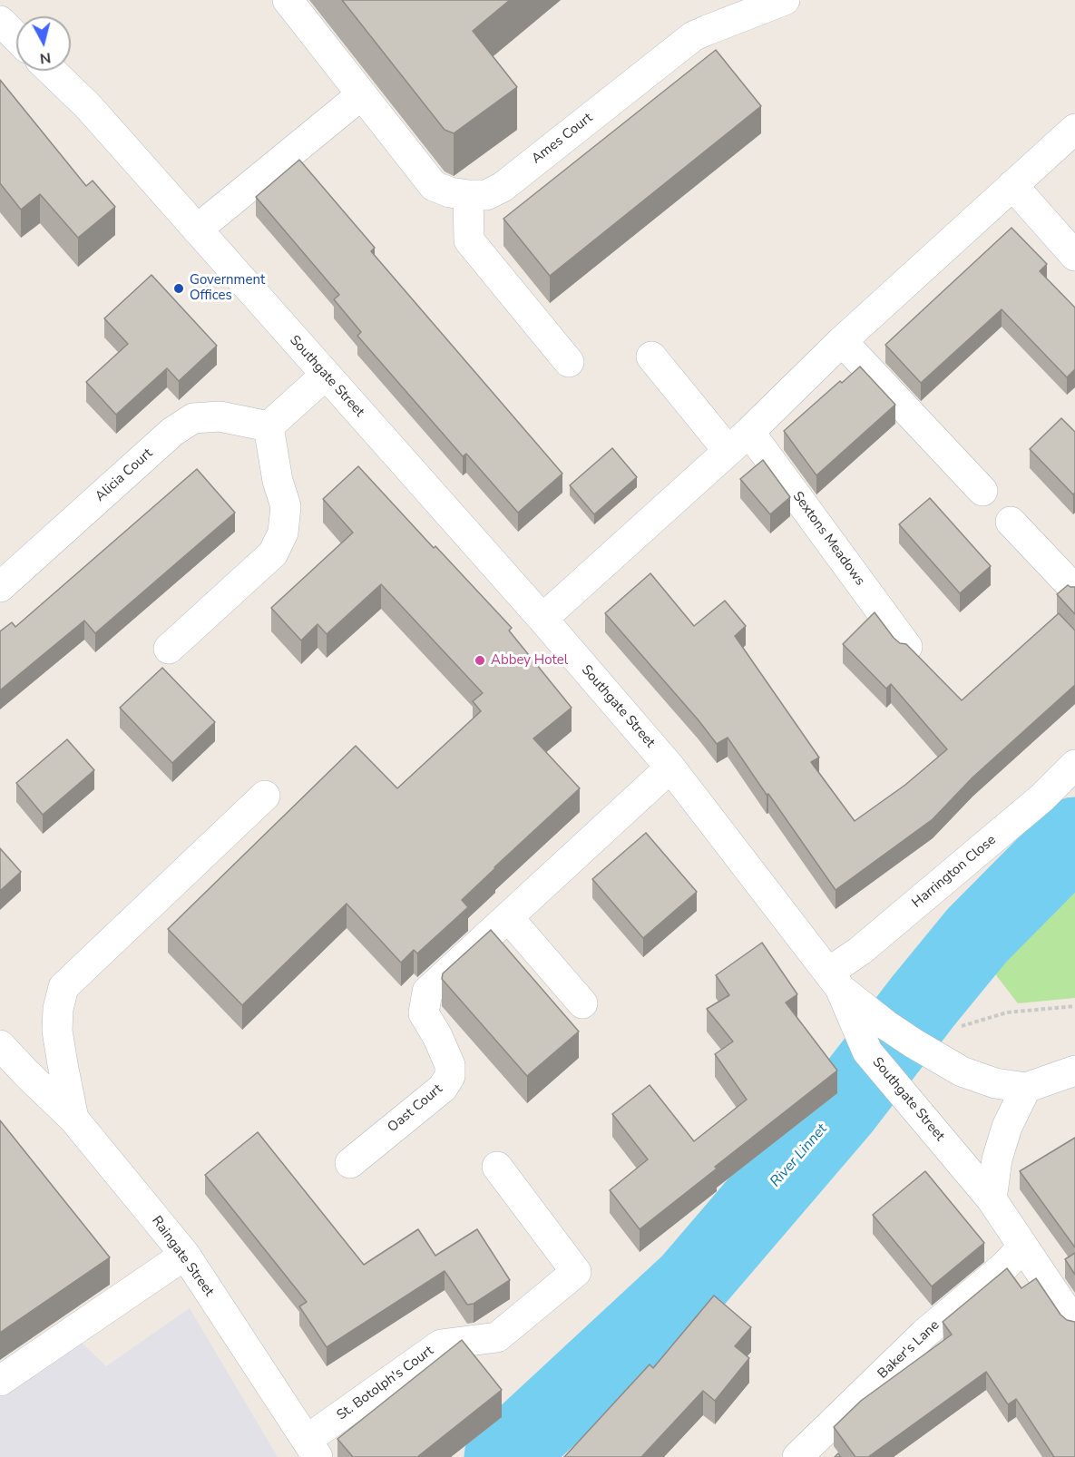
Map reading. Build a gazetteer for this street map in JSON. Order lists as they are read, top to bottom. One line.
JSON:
{"streets":{"street":["Ames Court","Southgate Street","Alicia Court","Sextons Meadows","Harrington Close","Oast Court","Raingate Street","Baker's Lane","St. Botolph's Court"]},"crossings":[["Southgate Street","Harrington Close"],["Southgate Street","Oast Court"],["Southgate Street","Baker's Lane"],["Raingate Street","St. Botolph's Court"]],"water":["River Linnet"],"places":["Government Offices","Abbey Hotel"],"north":"bottom"}
